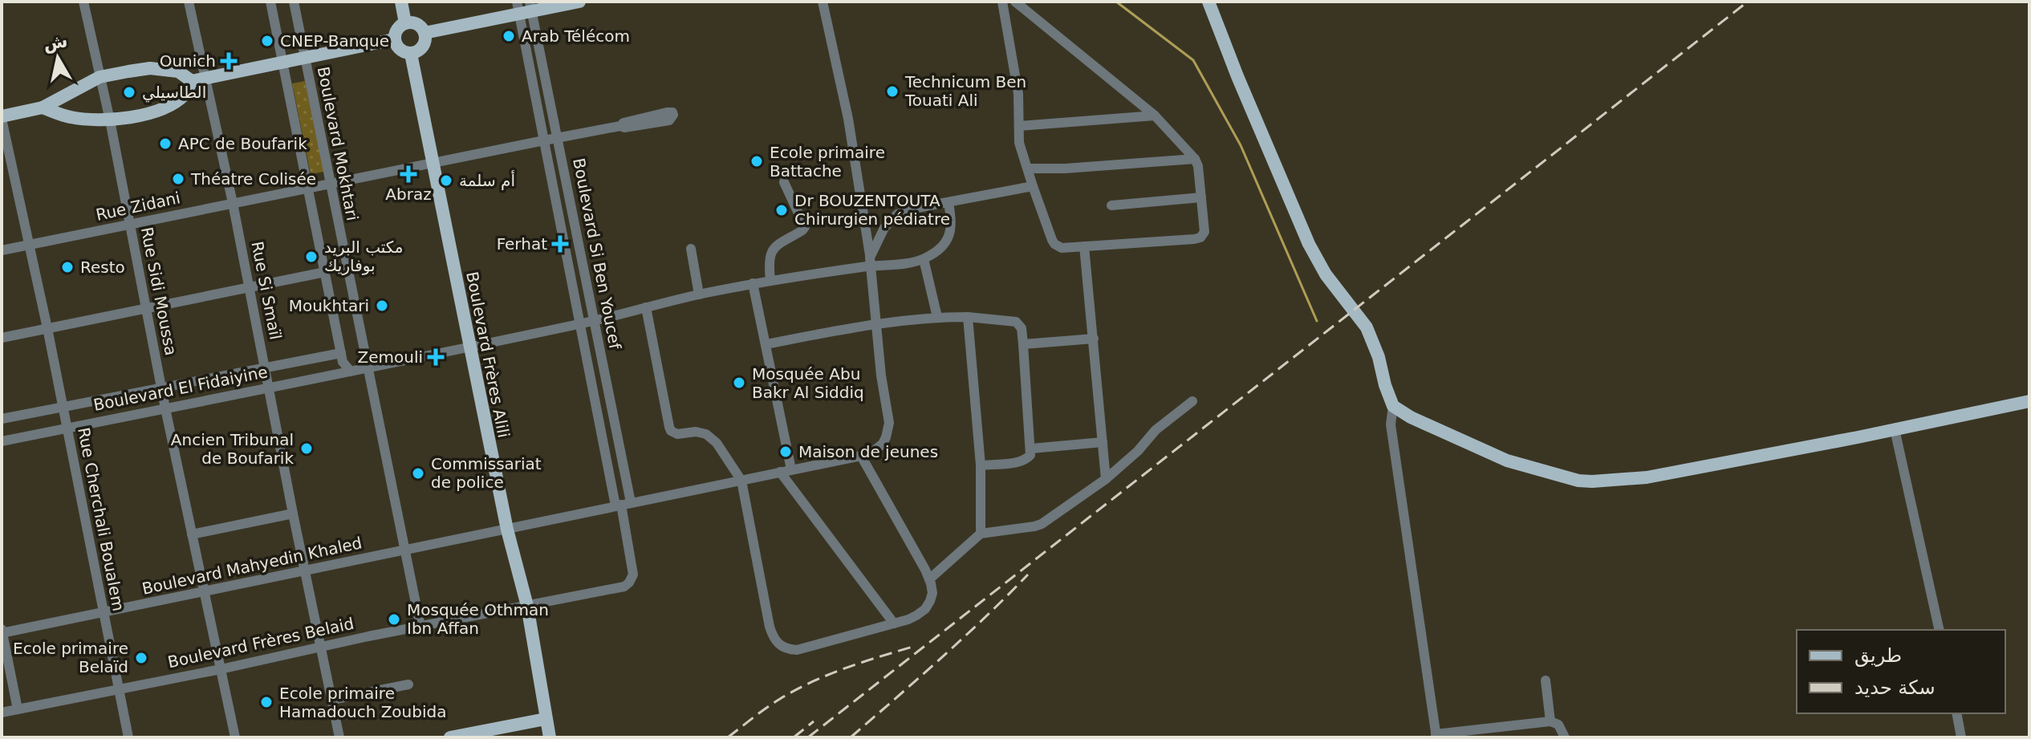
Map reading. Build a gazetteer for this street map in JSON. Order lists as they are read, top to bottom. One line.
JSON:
{"streets":{"main road":["Boulevard Frères Alili"],"street":["Boulevard Mokhtari","Rue Zidani","Boulevard Si Ben Youcef","Rue Si Smaïl","Rue Sidi Moussa","Boulevard El Fidaiyine","Rue Cherchali Boualem","Boulevard Mahyedin Khaled","Boulevard Frères Belaid"]},"crossings":[["Boulevard Mokhtari","Rue Zidani"],["Boulevard Mokhtari","Boulevard El Fidaiyine"],["Boulevard Mokhtari","Boulevard Mahyedin Khaled"],["Boulevard Mokhtari","Boulevard Frères Belaid"],["Rue Zidani","Boulevard Si Ben Youcef"],["Rue Zidani","Rue Si Smaïl"],["Rue Zidani","Rue Sidi Moussa"],["Rue Zidani","Boulevard Frères Alili"],["Rue Zidani","Rue Cherchali Boualem"],["Boulevard Si Ben Youcef","Boulevard El Fidaiyine"],["Boulevard Si Ben Youcef","Boulevard Mahyedin Khaled"],["Boulevard Si Ben Youcef","Boulevard Frères Belaid"],["Rue Si Smaïl","Boulevard El Fidaiyine"],["Rue Si Smaïl","Boulevard Mahyedin Khaled"],["Rue Si Smaïl","Boulevard Frères Belaid"],["Rue Sidi Moussa","Boulevard El Fidaiyine"],["Rue Sidi Moussa","Boulevard Mahyedin Khaled"],["Rue Sidi Moussa","Boulevard Frères Belaid"],["Boulevard Frères Alili","Boulevard El Fidaiyine"],["Boulevard Frères Alili","Boulevard Mahyedin Khaled"],["Boulevard Frères Alili","Boulevard Frères Belaid"],["Boulevard El Fidaiyine","Rue Cherchali Boualem"],["Rue Cherchali Boualem","Boulevard Mahyedin Khaled"],["Rue Cherchali Boualem","Boulevard Frères Belaid"],["Boulevard Mahyedin Khaled","Boulevard Frères Belaid"]],"places":{"other":["Arab Télécom","CNEP-Banque","Technicum Ben Touati Ali","الطاسيلي","APC de Boufarik","Ecole primaire Battache","Théatre Colisée","أم سلمة","Dr BOUZENTOUTA Chirurgien pédiatre","مكتب البريد بوفاريك","Resto","Moukhtari","Mosquée Abu Bakr Al Siddiq","Ancien Tribunal de Boufarik","Maison de jeunes","Commissariat de police","Mosquée Othman Ibn Affan","Ecole primaire Belaïd","Ecole primaire Hamadouch Zoubida"],"health":["Ounich","Abraz","Ferhat","Zemouli"]},"legend":["طريق","سكة حديد"],"north":"top"}
